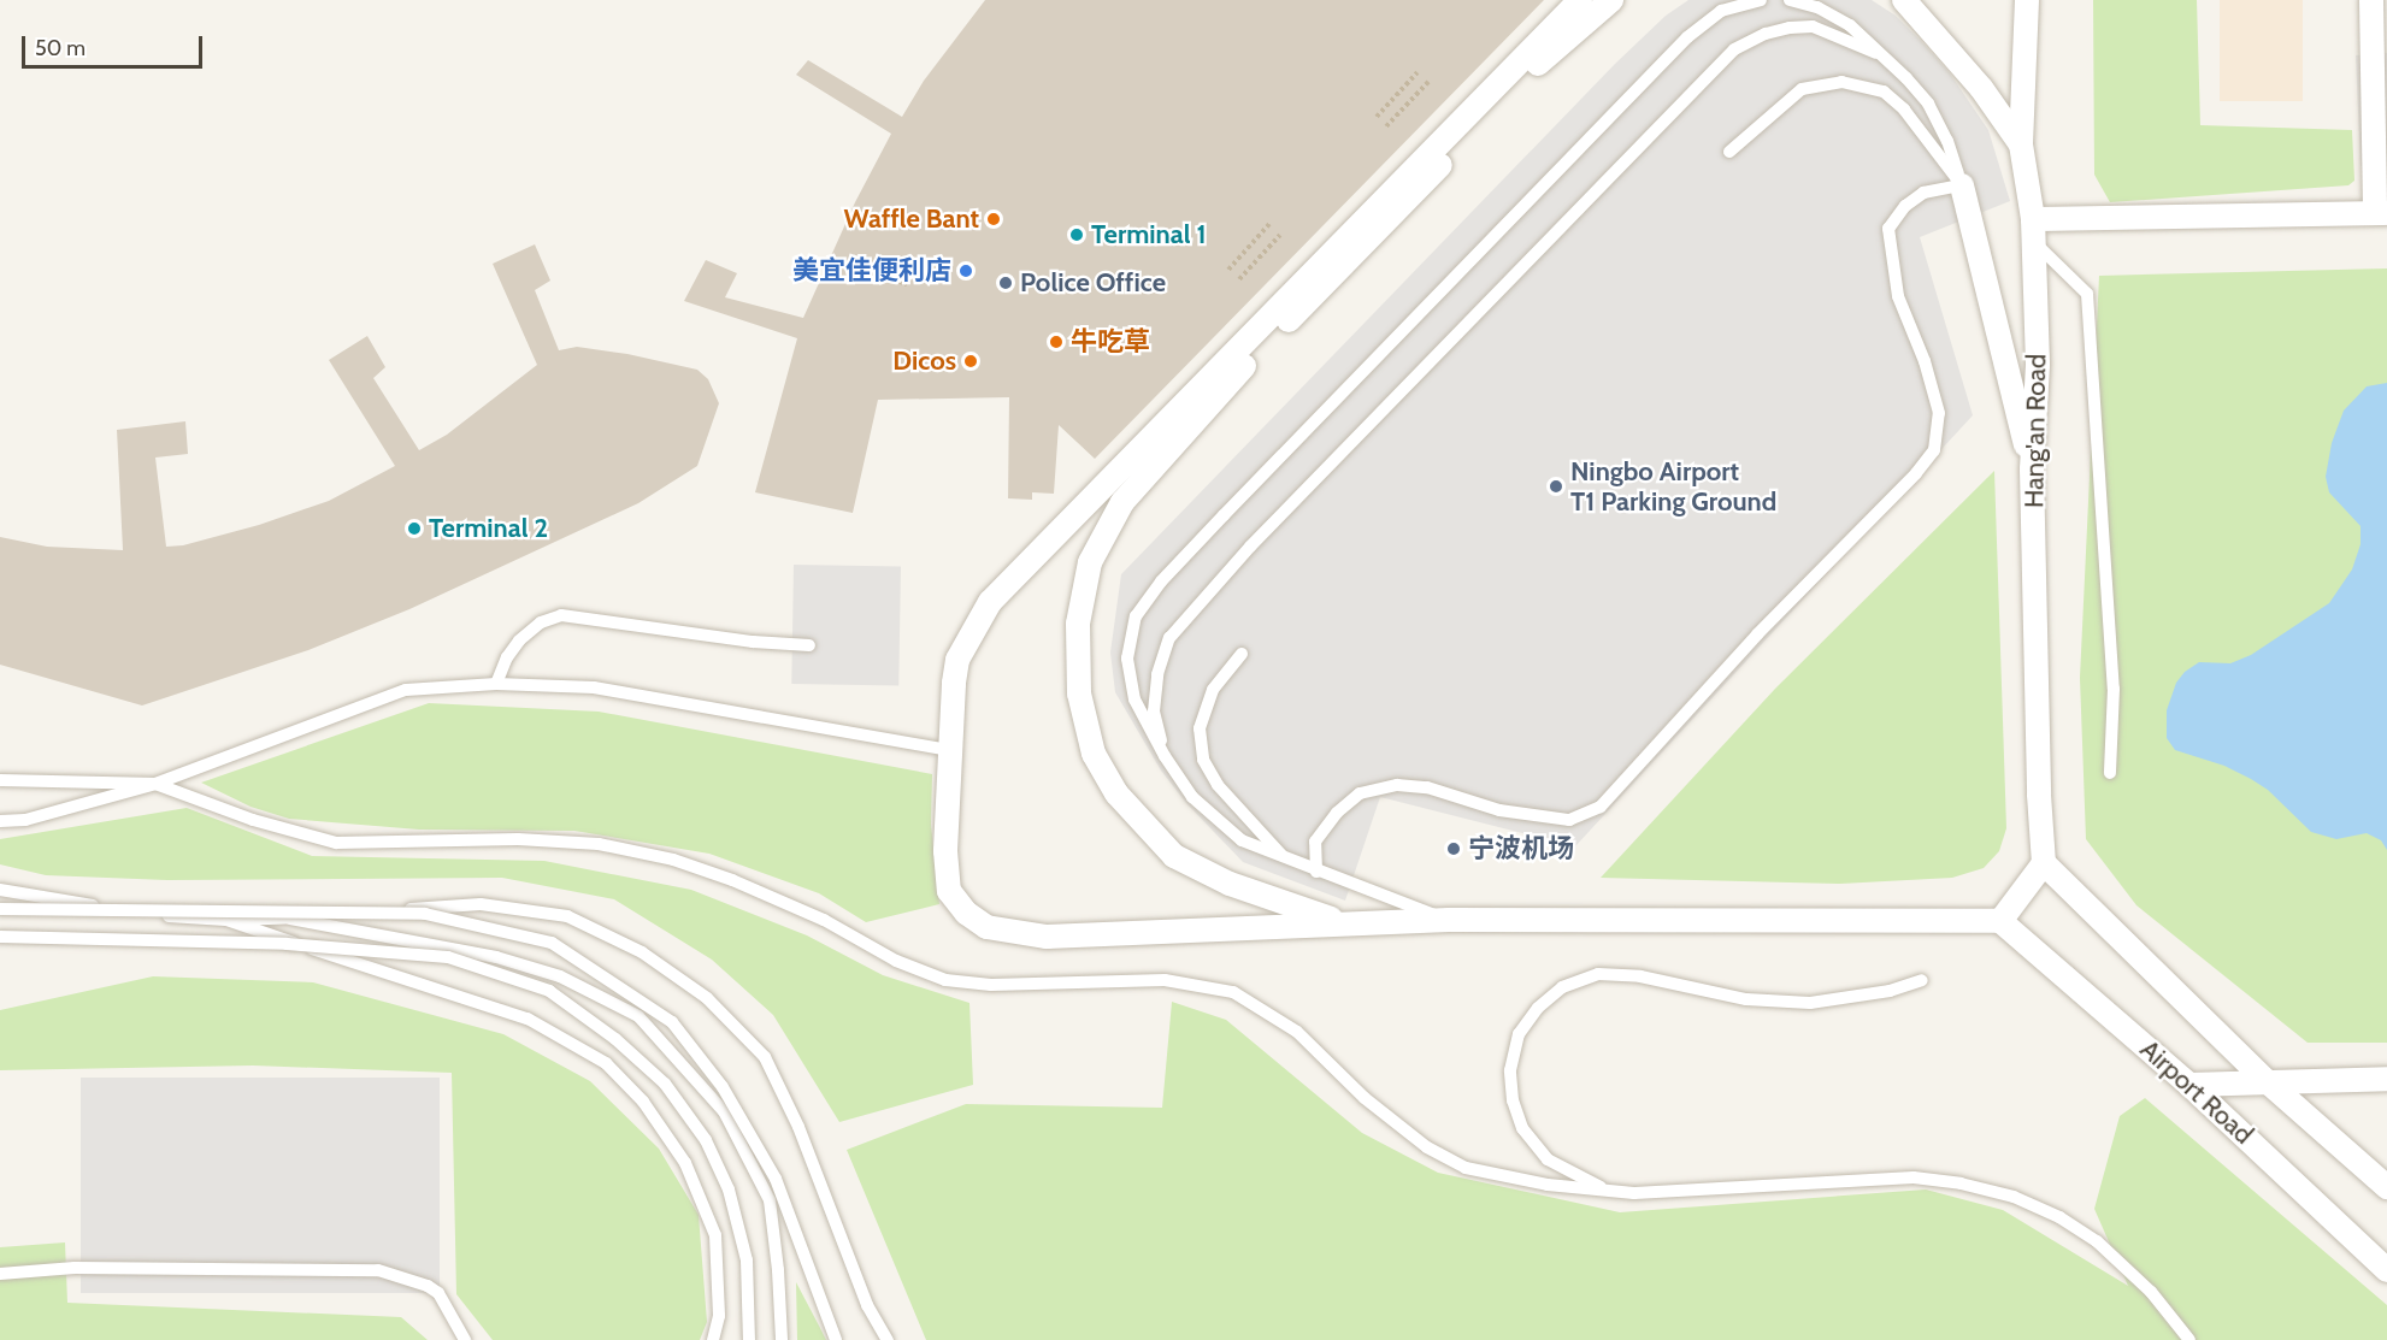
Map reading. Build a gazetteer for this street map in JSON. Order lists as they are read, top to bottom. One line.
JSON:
{"streets":{"street":["Hang'an Road","Airport Road"]},"crossings":[["Hang'an Road","Airport Road"]],"places":["Waffle Bant","Terminal 1","美宜佳便利店","Police Office","牛吃草","Dicos","Ningbo Airport T1 Parking Ground","Terminal 2","宁波机场"],"scale_bar":"50 m"}
